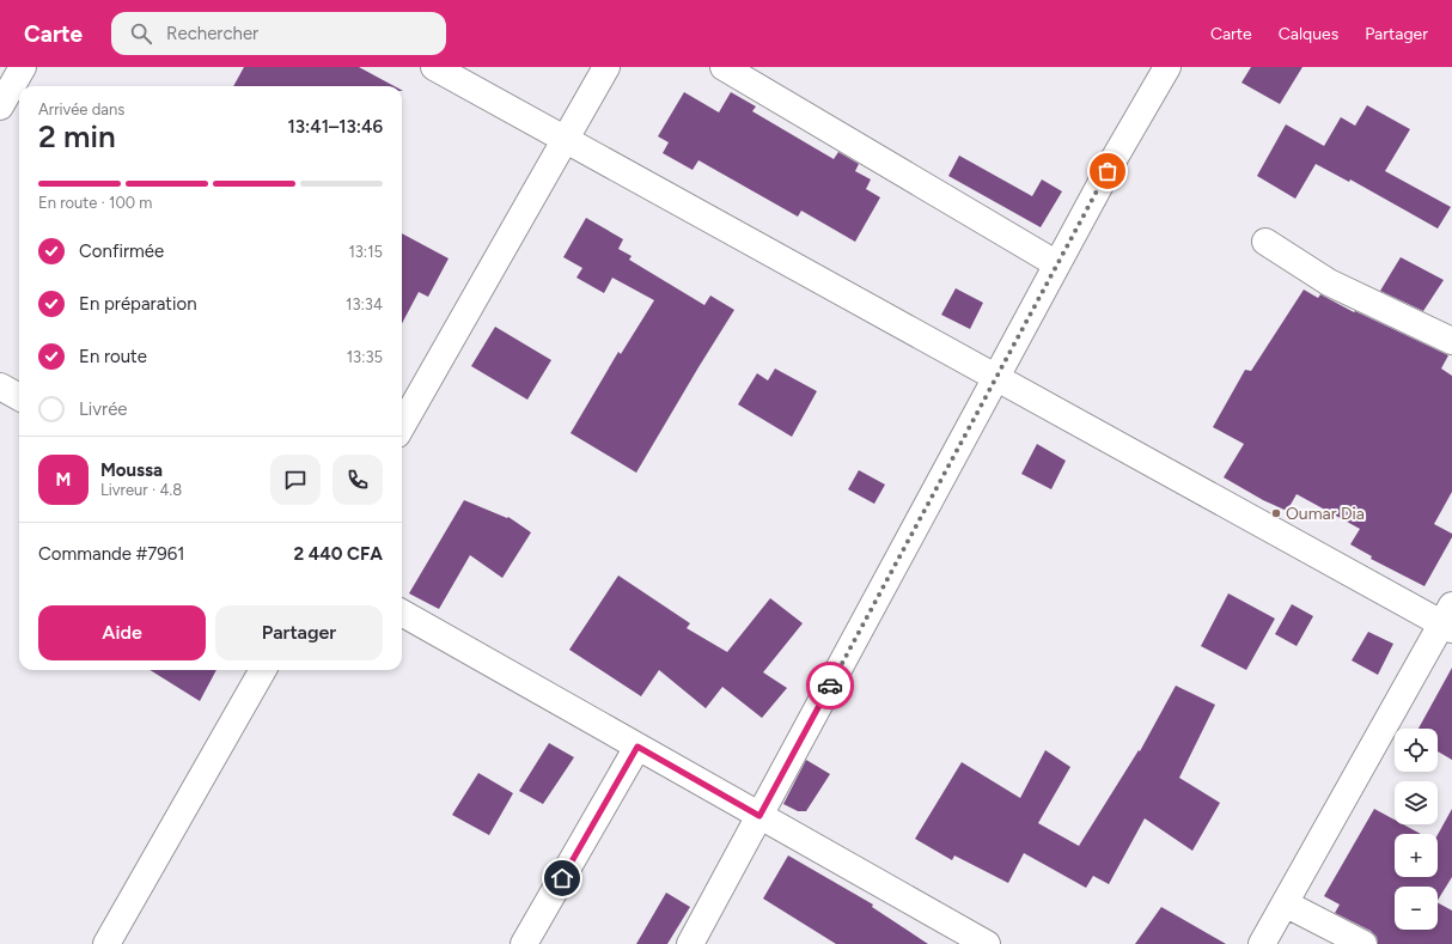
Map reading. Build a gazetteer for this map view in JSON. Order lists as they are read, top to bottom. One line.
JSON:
{"places":["Oumar Dia"],"page":{"header":"Carte","search":"Rechercher","nav":["Carte","Calques","Partager"],"heading":["2 min","Arrivée dans","13:41–13:46"],"panel":["Moussa","Livreur · 4.8","Commande #7961","2 440 CFA"],"bar":"En route · 100 m","list":[["Confirmée","13:15"],["En préparation","13:34"],["En route","13:35"],"Livrée"],"round":"M","buttons":["Aide","Partager"],"map_buttons":["+","−"]}}
